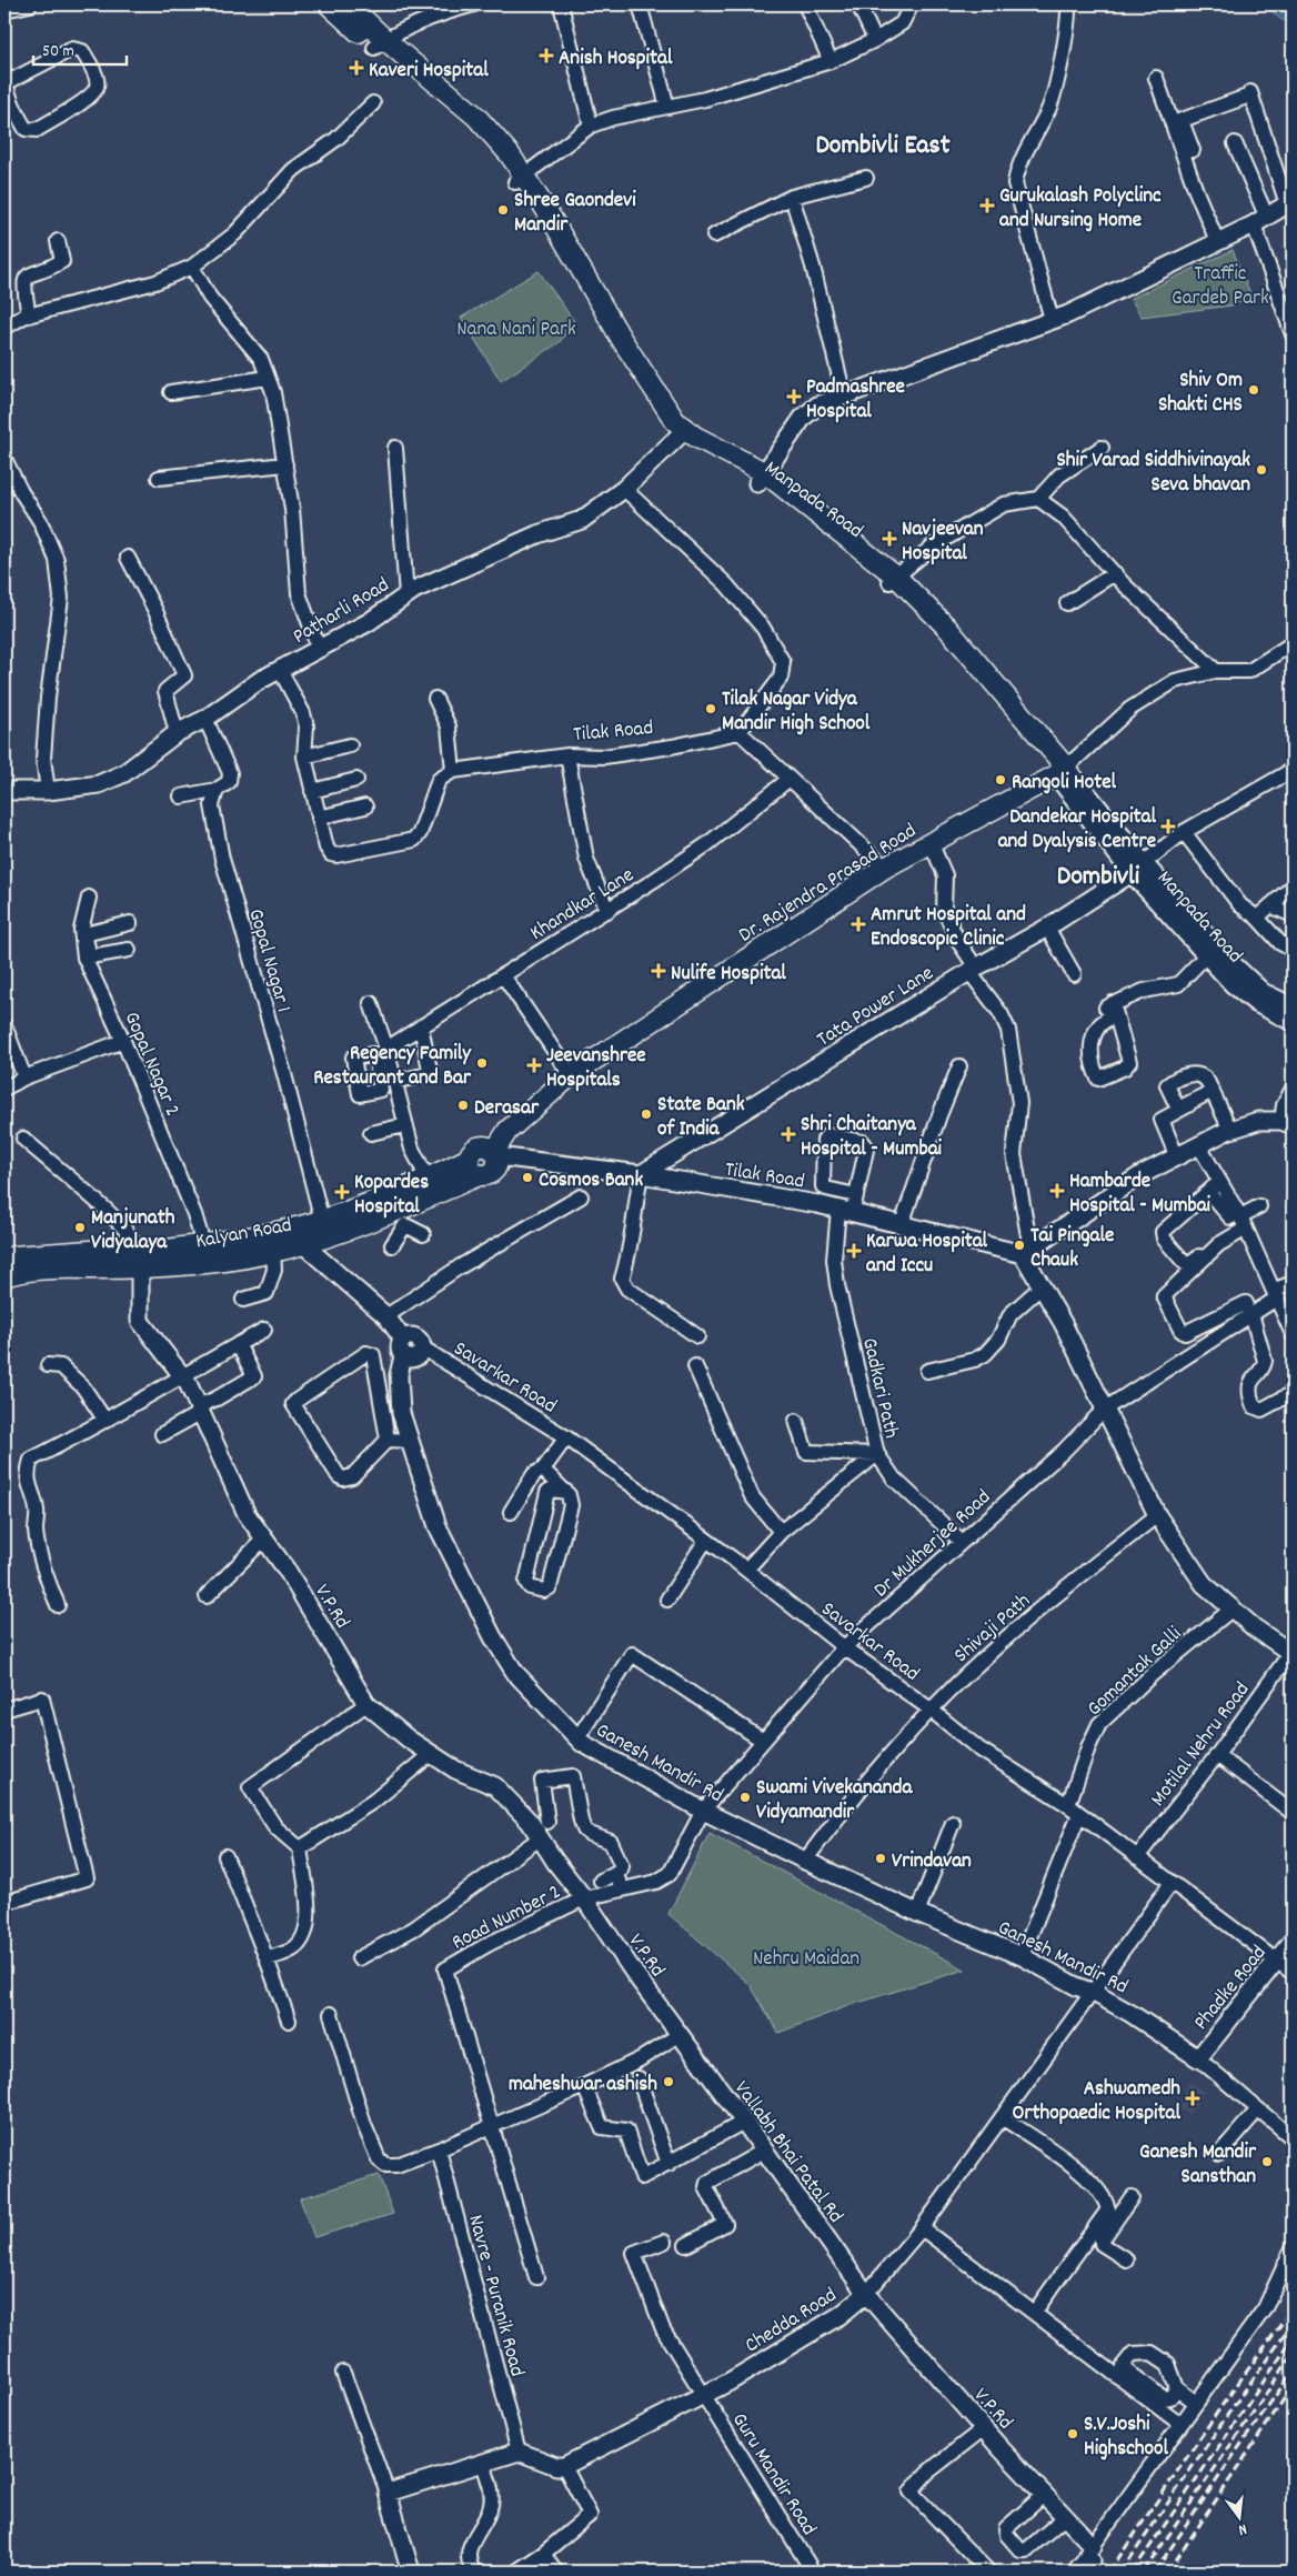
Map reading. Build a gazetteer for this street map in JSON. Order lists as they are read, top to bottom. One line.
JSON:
{"streets":{"main road":["Manpada Road","Dr. Rajendra Prasad Road","Kalyan Road"],"street":["Patharli Road","Tilak Road","Khandkar Lane","Gopal Nagar 1","Tata Power Lane","Gopal Nagar 2","Savarkar Road","Gadkari Path","Dr Mukherjee Road","V.P.Rd","Shivaji Path","Gomantak Galli","Motilal Nehru Road","Ganesh Mandir Rd","Road Number 2","Phadke Road","Vallabh Bhai Patal Rd","Navre - Puranik Road","Chedda Road","Guru Mandir Road"]},"crossings":[["Manpada Road","Patharli Road"],["Manpada Road","Dr. Rajendra Prasad Road"],["Manpada Road","Tata Power Lane"],["Tilak Road","Dr. Rajendra Prasad Road"],["Tilak Road","Tata Power Lane"],["Tilak Road","Kalyan Road"],["Tilak Road","Gadkari Path"],["Dr. Rajendra Prasad Road","Kalyan Road"],["Gopal Nagar 1","Kalyan Road"],["Gopal Nagar 2","Kalyan Road"],["Kalyan Road","V.P.Rd"],["Savarkar Road","Dr Mukherjee Road"],["Savarkar Road","Shivaji Path"],["Savarkar Road","Gomantak Galli"],["Savarkar Road","Motilal Nehru Road"],["Savarkar Road","Phadke Road"],["Savarkar Road","Chedda Road"],["Gadkari Path","Dr Mukherjee Road"],["Dr Mukherjee Road","Ganesh Mandir Rd"],["V.P.Rd","Road Number 2"],["V.P.Rd","Vallabh Bhai Patal Rd"],["V.P.Rd","Chedda Road"],["Shivaji Path","Ganesh Mandir Rd"],["Ganesh Mandir Rd","Phadke Road"],["Ganesh Mandir Rd","Chedda Road"],["Vallabh Bhai Patal Rd","Chedda Road"],["Chedda Road","Guru Mandir Road"]],"districts":["Dombivli East","Dombivli"],"parks":["Traffic Gardeb Park","Nana Nani Park","Nehru Maidan"],"places":{"health":["Anish Hospital","Kaveri Hospital","Gurukalash Polyclinc and Nursing Home","Padmashree Hospital","Navjeevan Hospital","Dandekar Hospital and Dyalysis Centre","Amrut Hospital and Endoscopic Clinic","Nulife Hospital","Jeevanshree Hospitals","Shri Chaitanya Hospital - Mumbai","Hambarde Hospital - Mumbai","Kopardes Hospital","Karwa Hospital and Iccu","Ashwamedh Orthopaedic Hospital"],"other":["Shree Gaondevi Mandir","Shiv Om Shakti CHS","Shir Varad Siddhivinayak Seva bhavan","Tilak Nagar Vidya Mandir High School","Rangoli Hotel","Regency Family Restaurant and Bar","Derasar","State Bank of India","Cosmos Bank","Manjunath Vidyalaya","Tai Pingale Chauk","Swami Vivekananda Vidyamandir","Vrindavan","maheshwar ashish","Ganesh Mandir Sansthan","S.V.Joshi Highschool"]},"scale_bar":"50 m","north":"bottom"}
